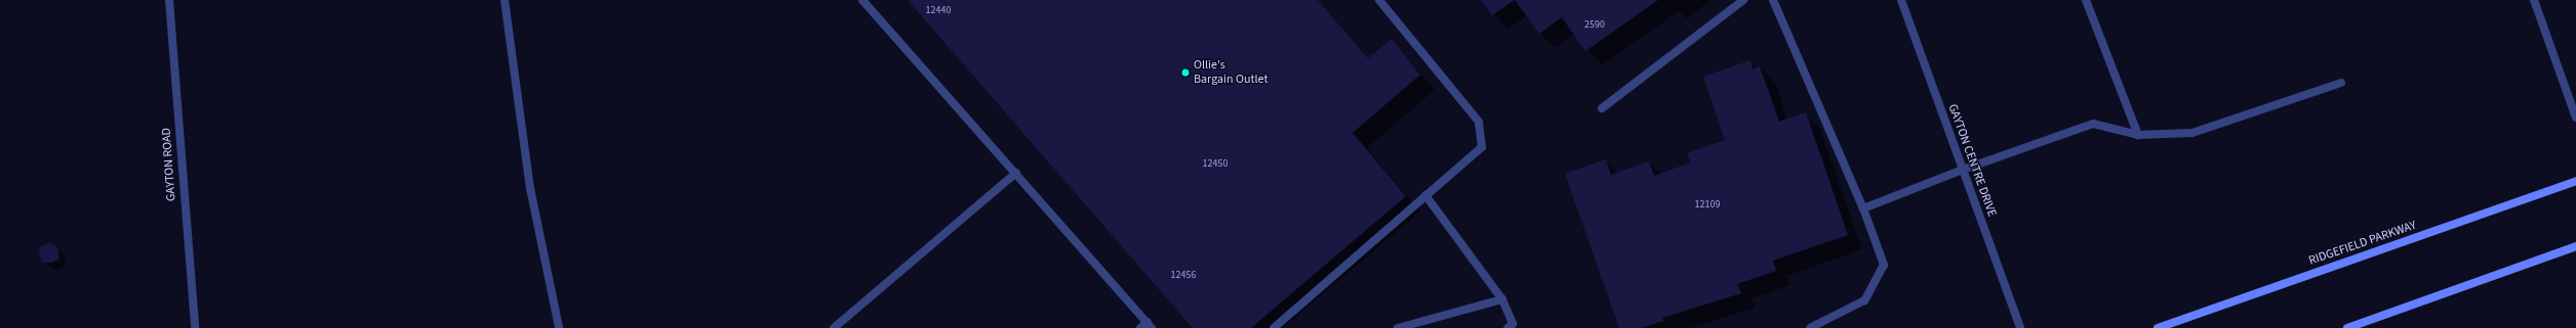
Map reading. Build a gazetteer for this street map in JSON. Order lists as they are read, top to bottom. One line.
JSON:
{"streets":{"main road":["RIDGEFIELD PARKWAY"],"street":["GAYTON CENTRE DRIVE","GAYTON ROAD"]},"places":["Ollie's Bargain Outlet"],"house_numbers":["12440","2590","12450","12109","12456"]}
